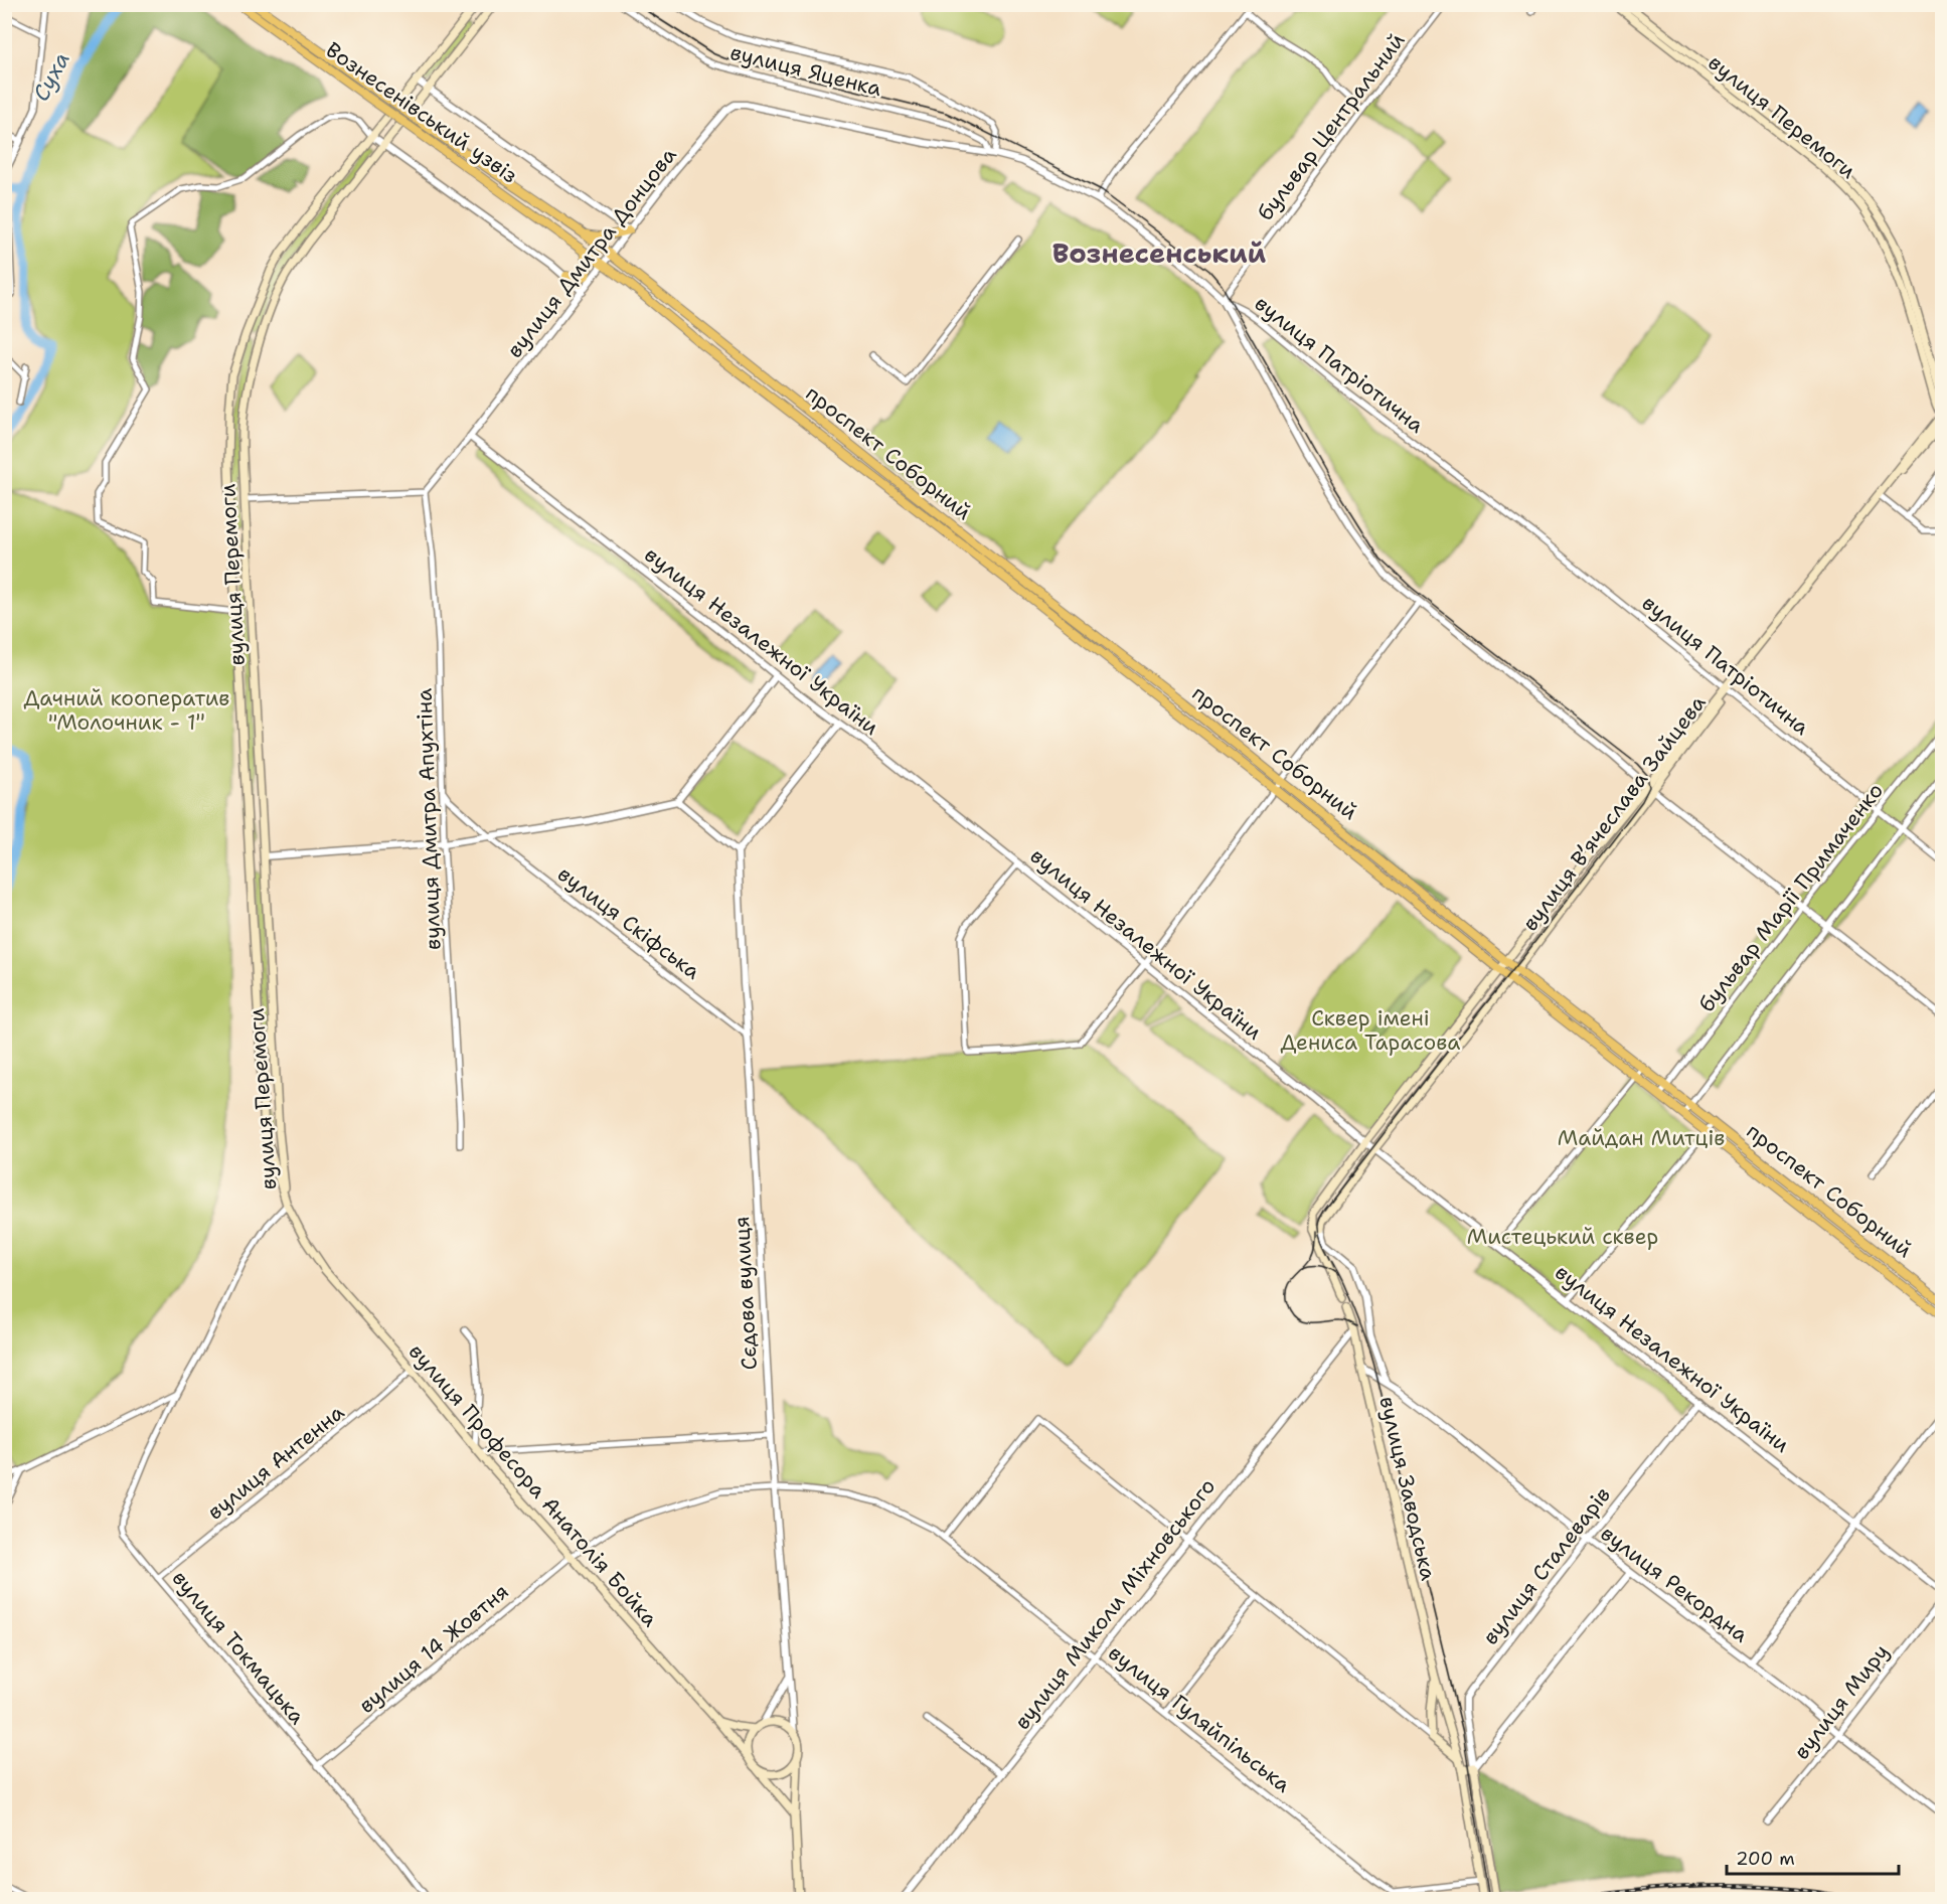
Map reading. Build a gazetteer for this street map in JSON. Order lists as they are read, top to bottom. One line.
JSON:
{"streets":{"main road":["Вознесенівський узвіз","вулиця Перемоги","проспект Соборний","вулиця Вʼячеслава Зайцева","вулиця Професора Анатолія Бойка","вулиця Заводська"],"street":["вулиця Яценка","бульвар Центральний","вулиця Дмитра Донцова","вулиця Патріотична","вулиця Незалежної України","вулиця Дмитра Апухтіна","бульвар Марії Примаченко","вулиця Скіфська","Сєдова вулиця","вулиця Антенна","вулиця Сталеварів","вулиця Рекордна","вулиця Миколи Міхновського","вулиця Токмацька","вулиця 14 Жовтня","вулиця Миру","вулиця Гуляйпільська"]},"crossings":[["вулиця Яценка","вулиця Дмитра Донцова"],["вулиця Яценка","вулиця Патріотична"],["Вознесенівський узвіз","проспект Соборний"],["вулиця Перемоги","вулиця Вʼячеслава Зайцева"],["вулиця Перемоги","вулиця Професора Анатолія Бойка"],["бульвар Центральний","вулиця Патріотична"],["вулиця Дмитра Донцова","вулиця Патріотична"],["вулиця Дмитра Донцова","проспект Соборний"],["вулиця Дмитра Донцова","вулиця Незалежної України"],["вулиця Дмитра Донцова","вулиця Дмитра Апухтіна"],["вулиця Патріотична","вулиця Вʼячеслава Зайцева"],["вулиця Патріотична","бульвар Марії Примаченко"],["проспект Соборний","вулиця Вʼячеслава Зайцева"],["проспект Соборний","бульвар Марії Примаченко"],["вулиця Незалежної України","вулиця Вʼячеслава Зайцева"],["вулиця Незалежної України","вулиця Сталеварів"],["вулиця Дмитра Апухтіна","вулиця Скіфська"],["вулиця Скіфська","Сєдова вулиця"],["Сєдова вулиця","вулиця Професора Анатолія Бойка"],["Сєдова вулиця","вулиця Гуляйпільська"],["вулиця Антенна","вулиця Професора Анатолія Бойка"],["вулиця Антенна","вулиця Токмацька"],["вулиця Професора Анатолія Бойка","вулиця 14 Жовтня"],["вулиця Професора Анатолія Бойка","вулиця Гуляйпільська"],["вулиця Заводська","вулиця Рекордна"],["вулиця Заводська","вулиця Миколи Міхновського"],["вулиця Заводська","вулиця Гуляйпільська"],["вулиця Сталеварів","вулиця Рекордна"],["вулиця Рекордна","вулиця Миру"],["вулиця Миколи Міхновського","вулиця Гуляйпільська"],["вулиця Токмацька","вулиця 14 Жовтня"],["вулиця 14 Жовтня","вулиця Гуляйпільська"]],"districts":["Вознесенський"],"water":["Суха"],"parks":["Дачний кооператив \"Молочник - 1\"","Сквер імені Дениса Тарасова","Майдан Митців","Мистецький сквер"],"scale_bar":"200 m"}
